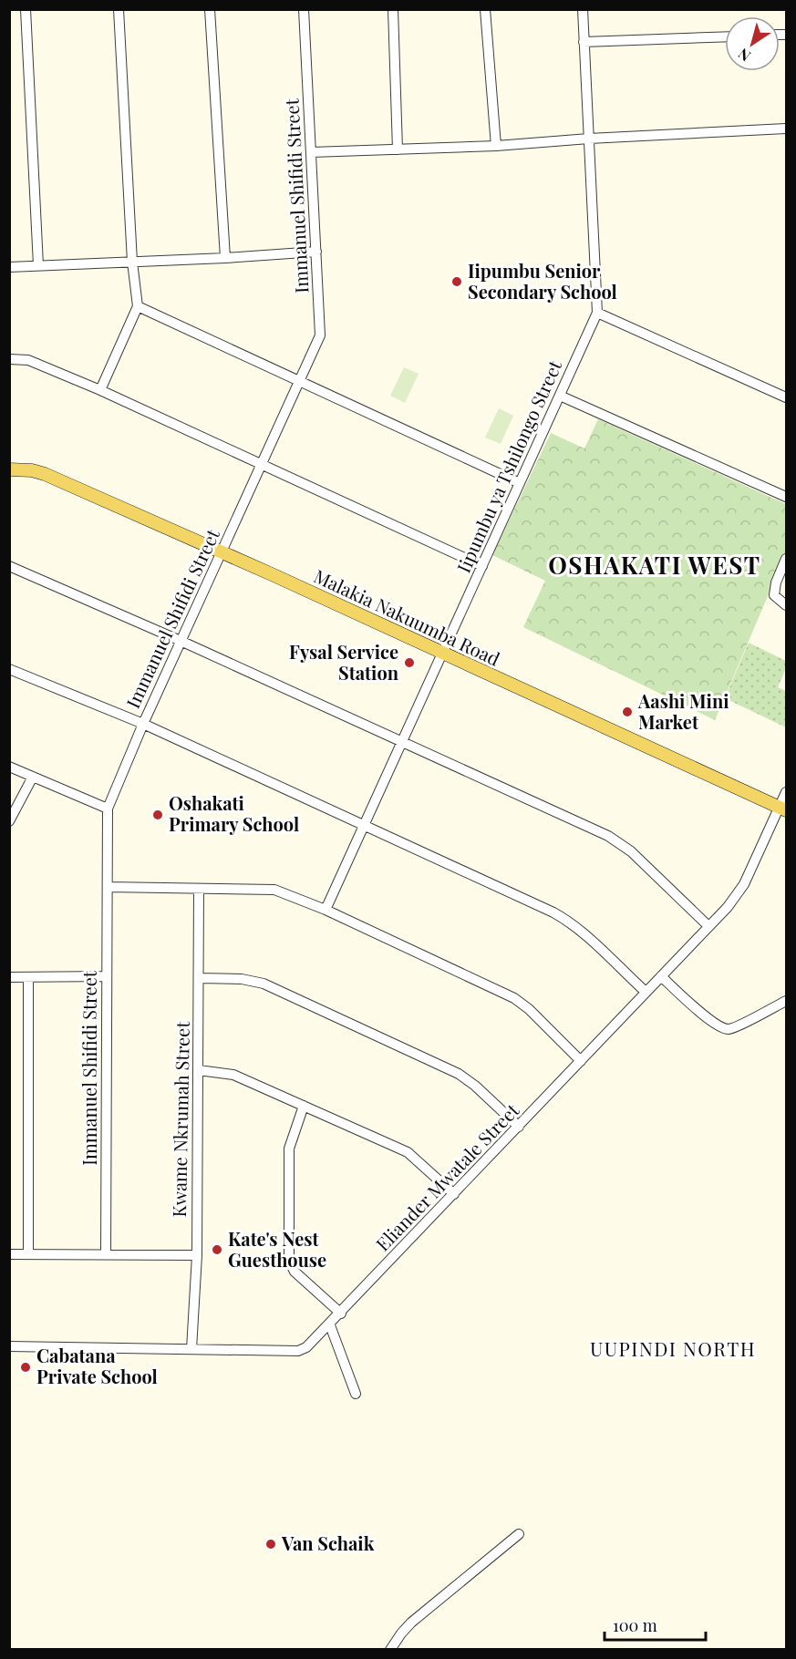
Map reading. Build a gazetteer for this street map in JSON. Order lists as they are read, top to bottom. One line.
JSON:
{"streets":{"main road":["Malakia Nakuumba Road"],"street":["Immanuel Shifidi Street","Iipumbu ya Tshilongo Street","Kwame Nkrumah Street","Eliander Mwatale Street"]},"crossings":[["Immanuel Shifidi Street","Malakia Nakuumba Road"],["Iipumbu ya Tshilongo Street","Malakia Nakuumba Road"],["Malakia Nakuumba Road","Eliander Mwatale Street"],["Kwame Nkrumah Street","Eliander Mwatale Street"]],"districts":["OSHAKATI WEST","UUPINDI NORTH"],"places":["Iipumbu Senior Secondary School","Fysal Service Station","Aashi Mini Market","Oshakati Primary School","Kate's Nest Guesthouse","Cabatana Private School","Van Schaik"],"scale_bar":"100 m","north":"bottom left"}
